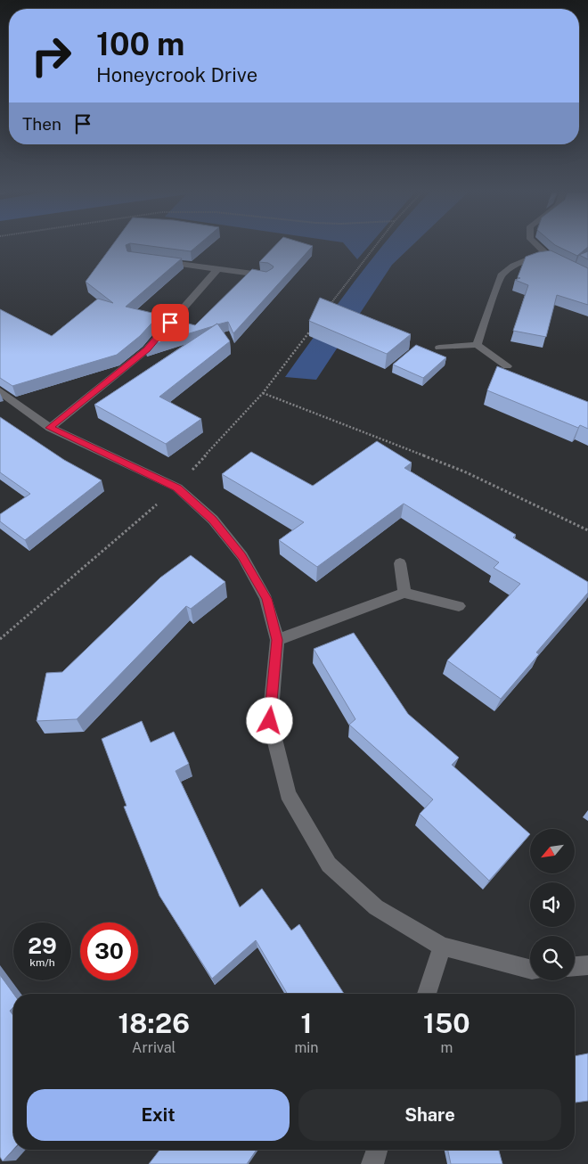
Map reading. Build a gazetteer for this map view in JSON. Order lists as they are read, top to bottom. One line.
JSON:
{"north":"bottom left","page":{"turn":["100 m","Honeycrook Drive"],"then":"Then","speed":"29 km/h","limit":"30","eta":["18:26","Arrival","1","min","150","m"],"buttons":["Exit","Share"]}}
